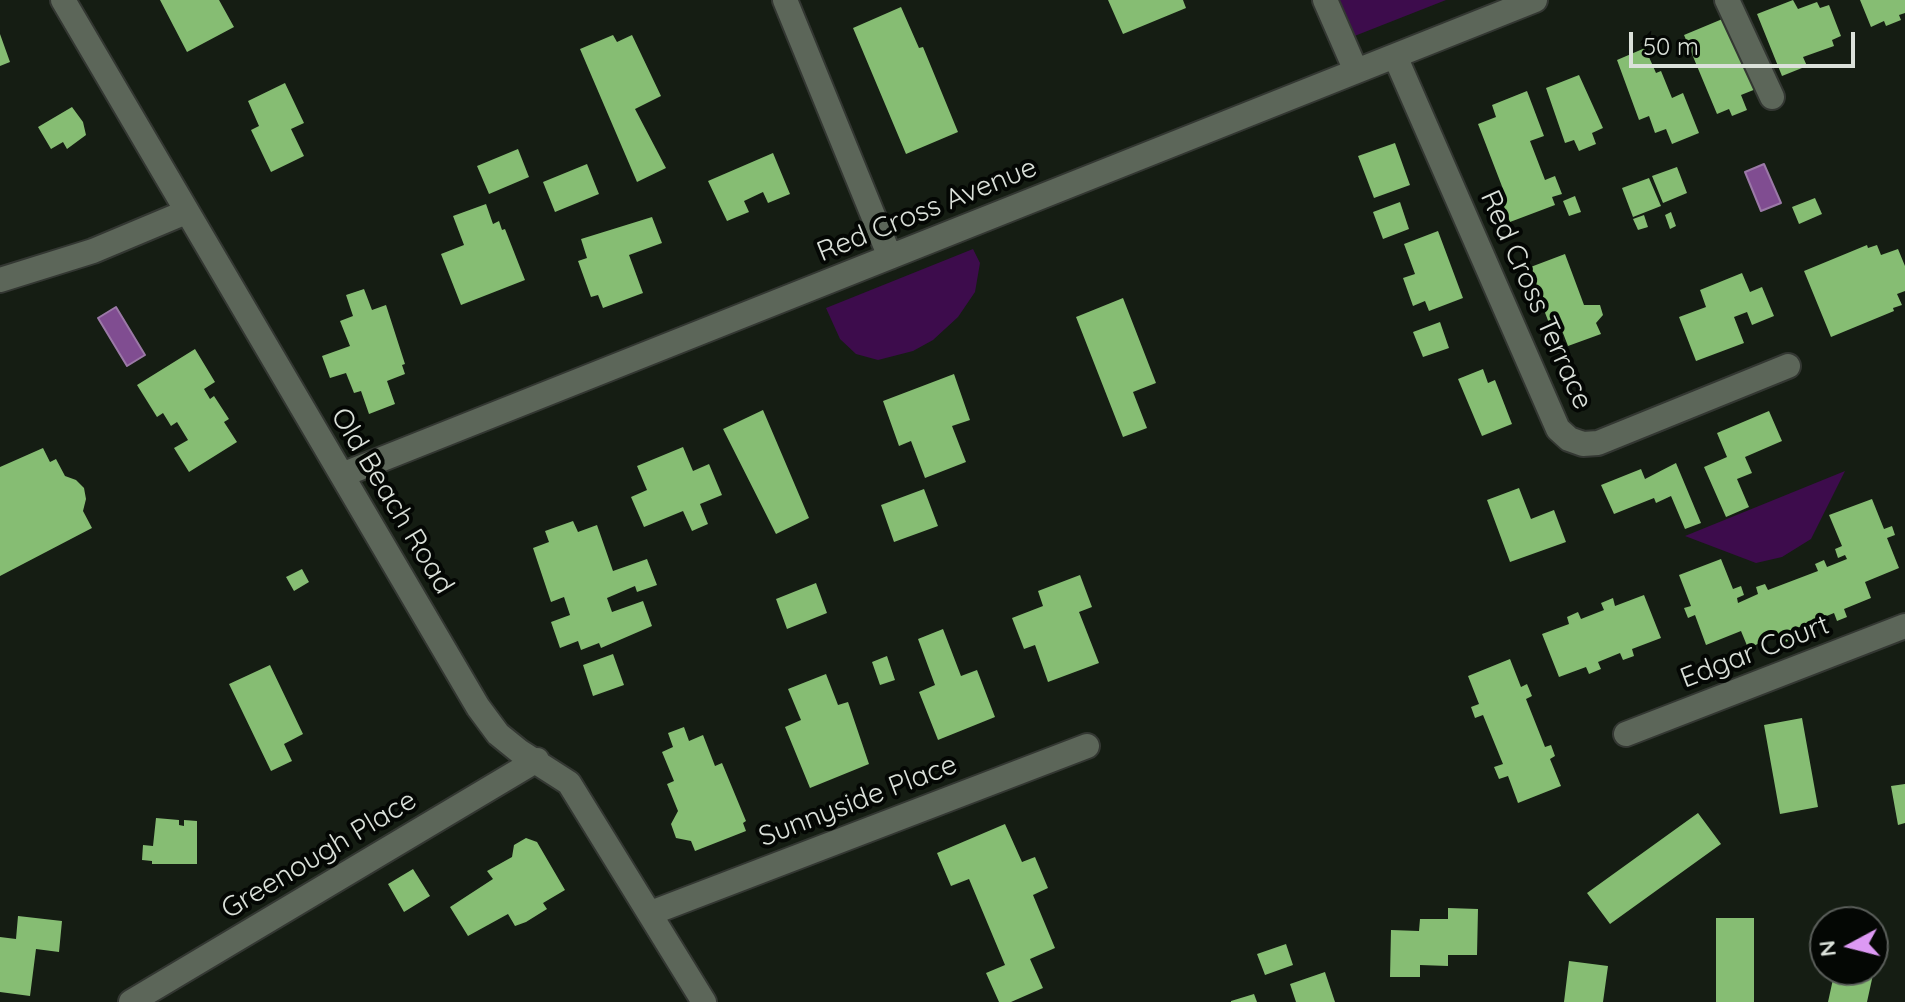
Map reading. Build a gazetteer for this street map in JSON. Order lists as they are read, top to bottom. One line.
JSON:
{"streets":{"street":["Red Cross Avenue","Red Cross Terrace","Old Beach Road","Edgar Court","Sunnyside Place","Greenough Place"]},"crossings":[["Red Cross Avenue","Red Cross Terrace"],["Red Cross Avenue","Old Beach Road"],["Old Beach Road","Sunnyside Place"],["Old Beach Road","Greenough Place"]],"scale_bar":"50 m","north":"left"}
